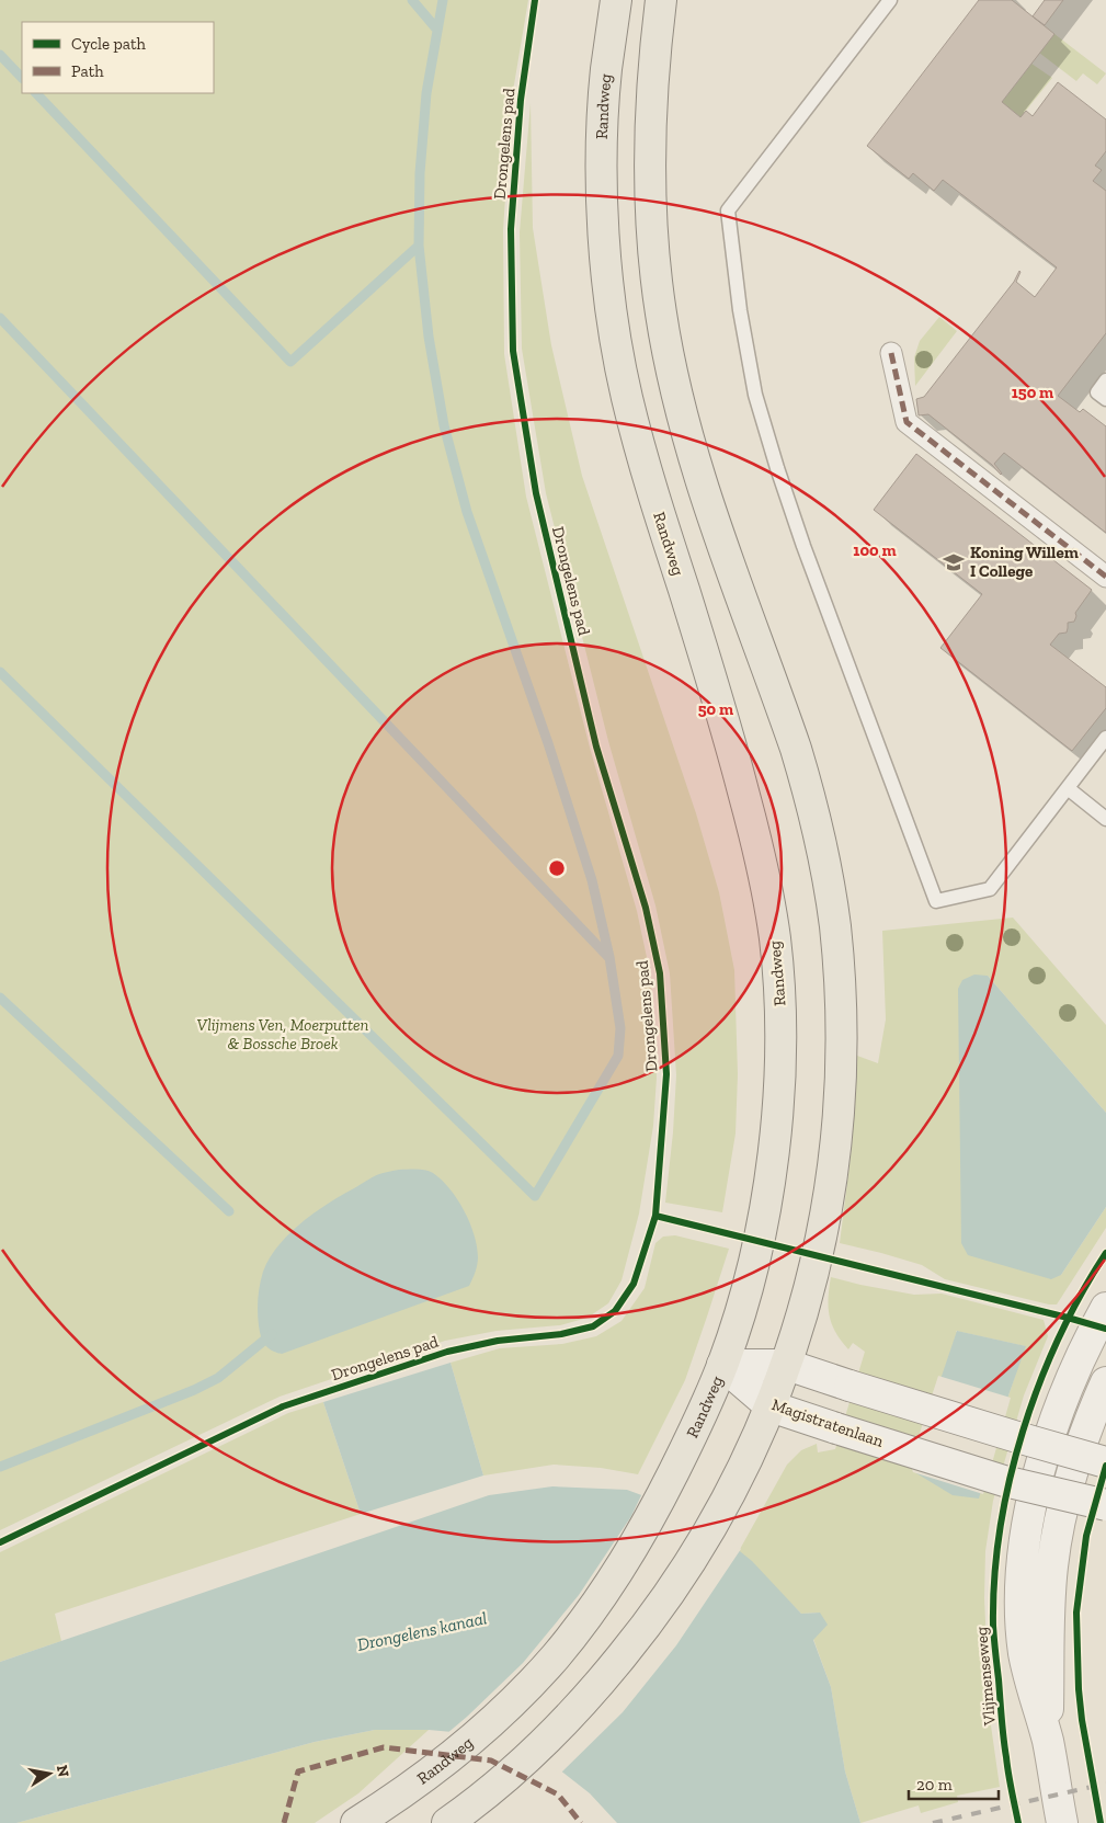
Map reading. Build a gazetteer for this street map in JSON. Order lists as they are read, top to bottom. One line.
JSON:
{"streets":{"main road":["Randweg"],"street":["Magistratenlaan"],"cycle path":["Drongelens pad","Vlijmenseweg"]},"crossings":[["Randweg","Magistratenlaan"]],"water":["Drongelens kanaal"],"parks":["Vlijmens Ven, Moerputten & Bossche Broek"],"places":{"school or university":["Koning Willem I College"]},"legend":["Cycle path","Path"],"scale_bar":"20 m","north":"right","rings":["150 m","100 m","50 m"]}
